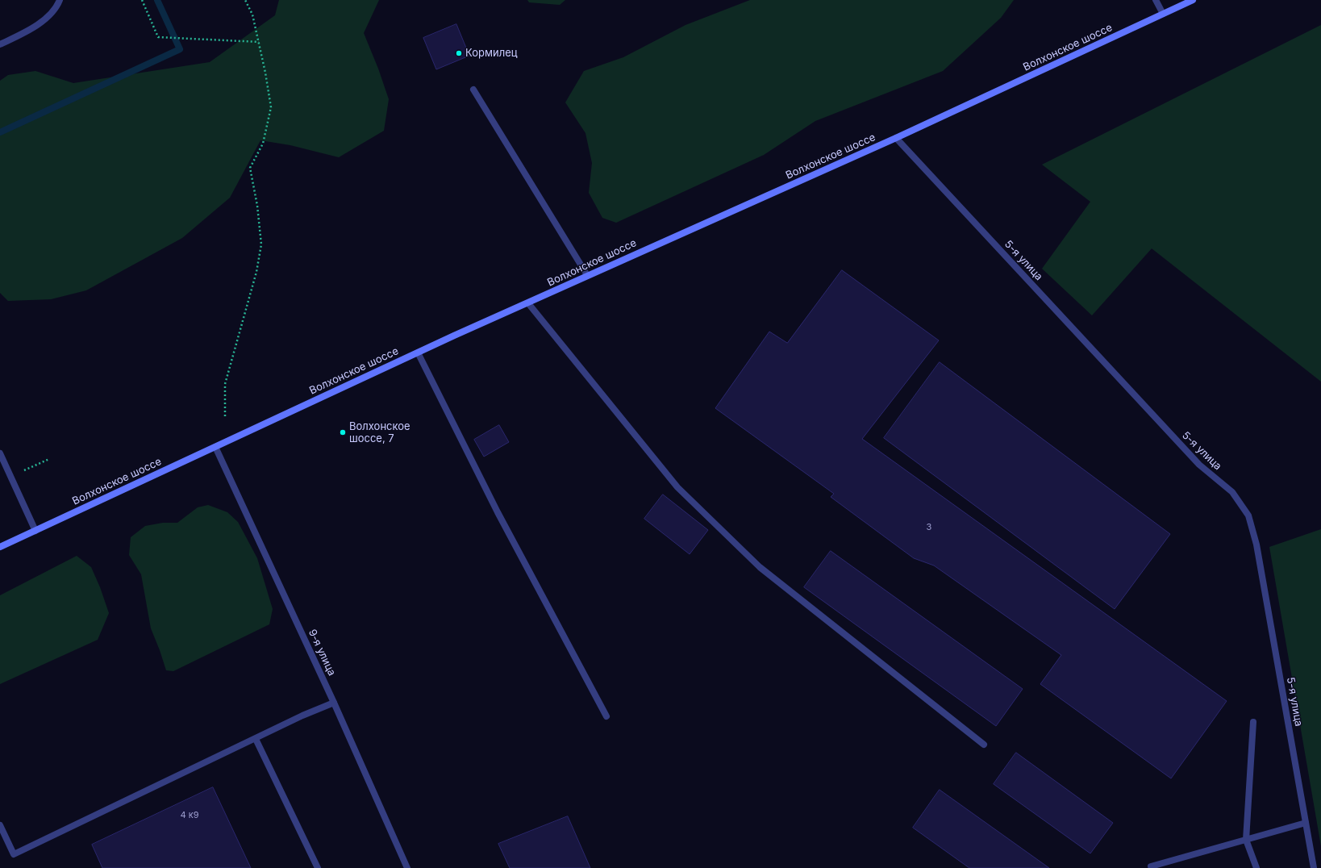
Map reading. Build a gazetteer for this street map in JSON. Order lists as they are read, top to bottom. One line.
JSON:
{"streets":{"main road":["Волхонское шоссе"],"street":["5-я улица","9-я улица"]},"crossings":[["Волхонское шоссе","5-я улица"],["Волхонское шоссе","9-я улица"]],"places":["Кормилец","Волхонское шоссе, 7"],"house_numbers":["3","4 к9"]}
